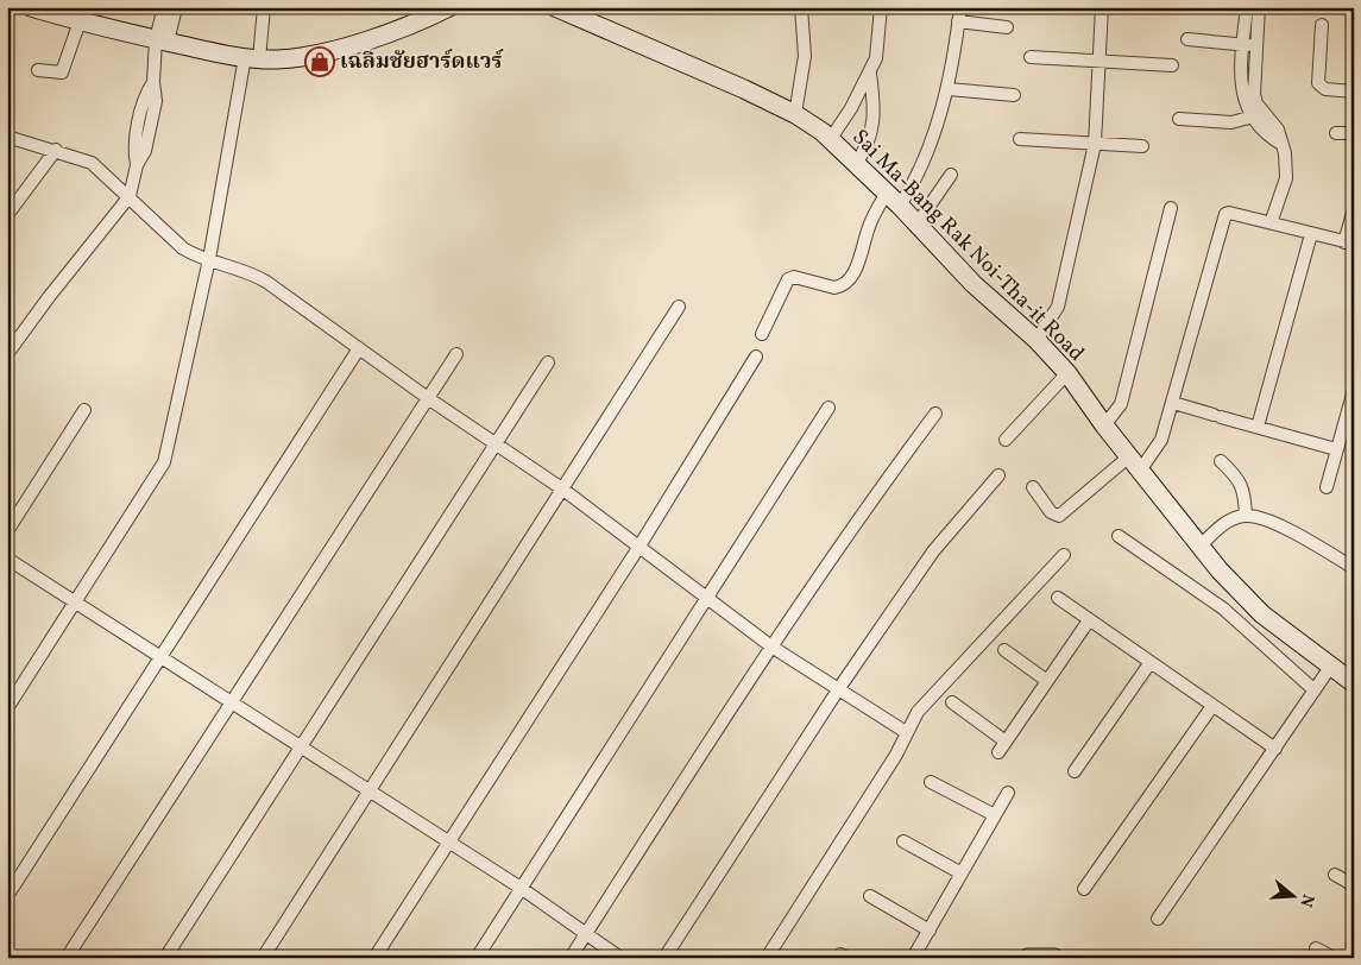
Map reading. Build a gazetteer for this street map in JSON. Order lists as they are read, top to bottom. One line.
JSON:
{"streets":{"street":["Sai Ma-Bang Rak Noi-Tha-it Road"]},"places":{"shop":["เฉลิมชัยฮาร์ดแวร์"]},"north":"right"}
